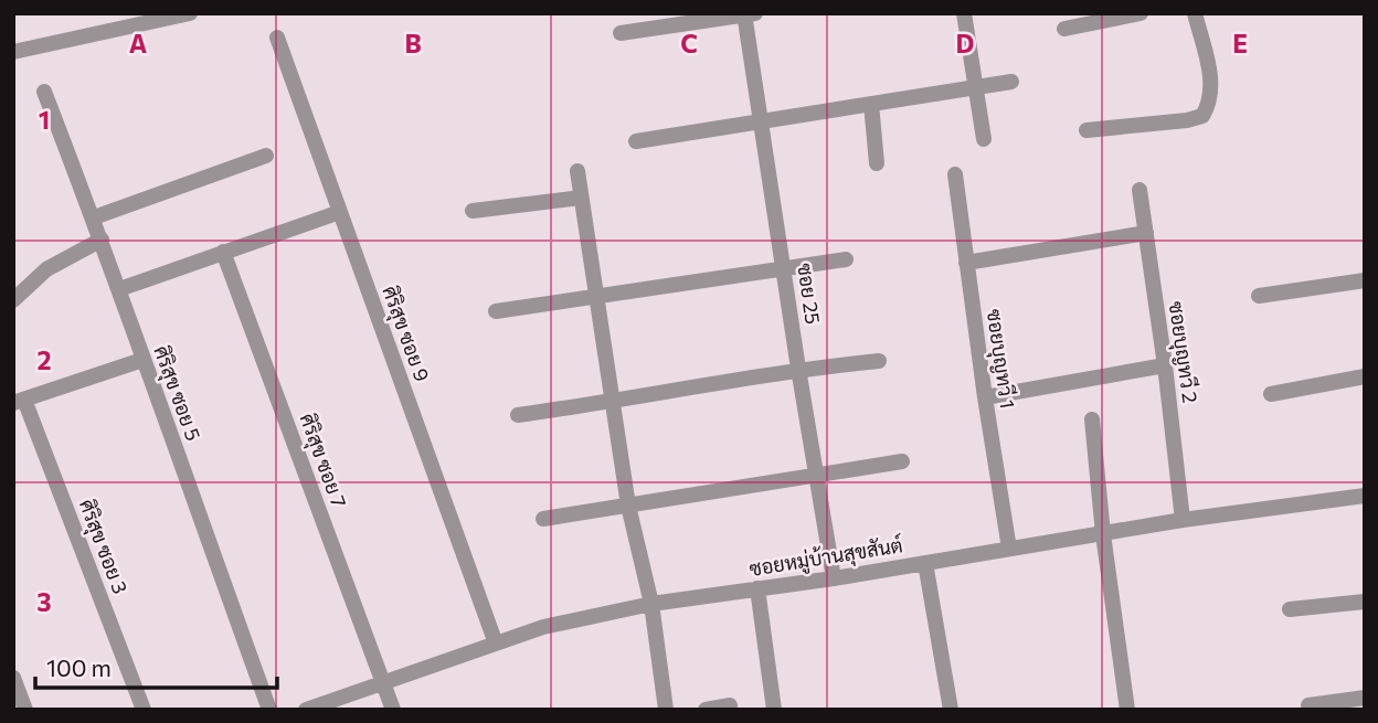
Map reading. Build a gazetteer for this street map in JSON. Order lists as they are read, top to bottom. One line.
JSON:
{"streets":{"street":["ซอย 25","ศิริสุข ซอย 9","ซอยบุญทวี 2","ซอยบุญทวี 1","ศิริสุข ซอย 5","ศิริสุข ซอย 7","ศิริสุข ซอย 3","ซอยหมู่บ้านสุขสันต์"]},"crossings":[["ซอย 25","ซอยหมู่บ้านสุขสันต์"],["ศิริสุข ซอย 9","ซอยหมู่บ้านสุขสันต์"],["ซอยบุญทวี 2","ซอยหมู่บ้านสุขสันต์"],["ซอยบุญทวี 1","ซอยหมู่บ้านสุขสันต์"],["ศิริสุข ซอย 7","ซอยหมู่บ้านสุขสันต์"]],"scale_bar":"100 m","grid":{"columns":["A","B","C","D","E"],"rows":["1","2","3"]}}
